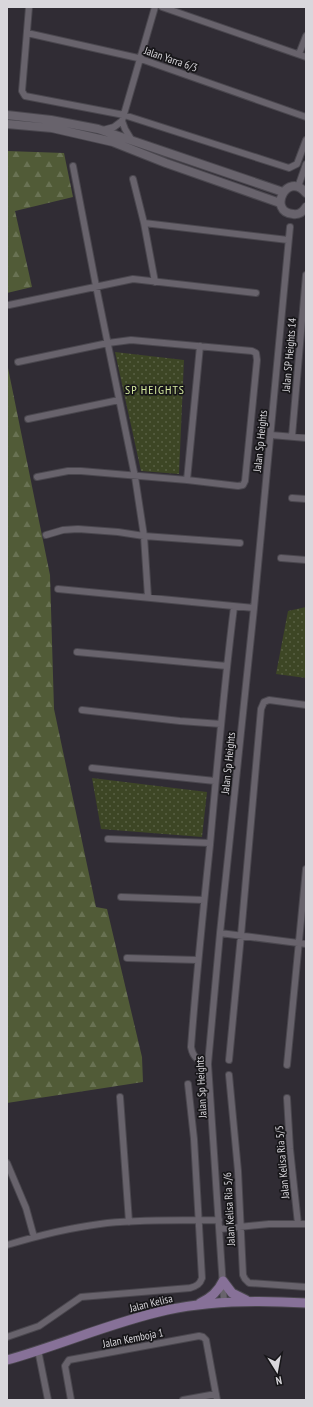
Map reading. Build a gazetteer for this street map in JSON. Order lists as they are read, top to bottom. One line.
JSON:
{"streets":{"main road":["Jalan Kelisa"],"street":["Jalan Yarra 6/3","Jalan SP Heights 14","Jalan Sp Heights","Jalan Kelisa Ria 5/5","Jalan Kelisa Ria 5/6","Jalan Kemboja 1"]},"crossings":[["Jalan Sp Heights","Jalan Kelisa"]],"districts":["SP HEIGHTS"],"north":"bottom"}
